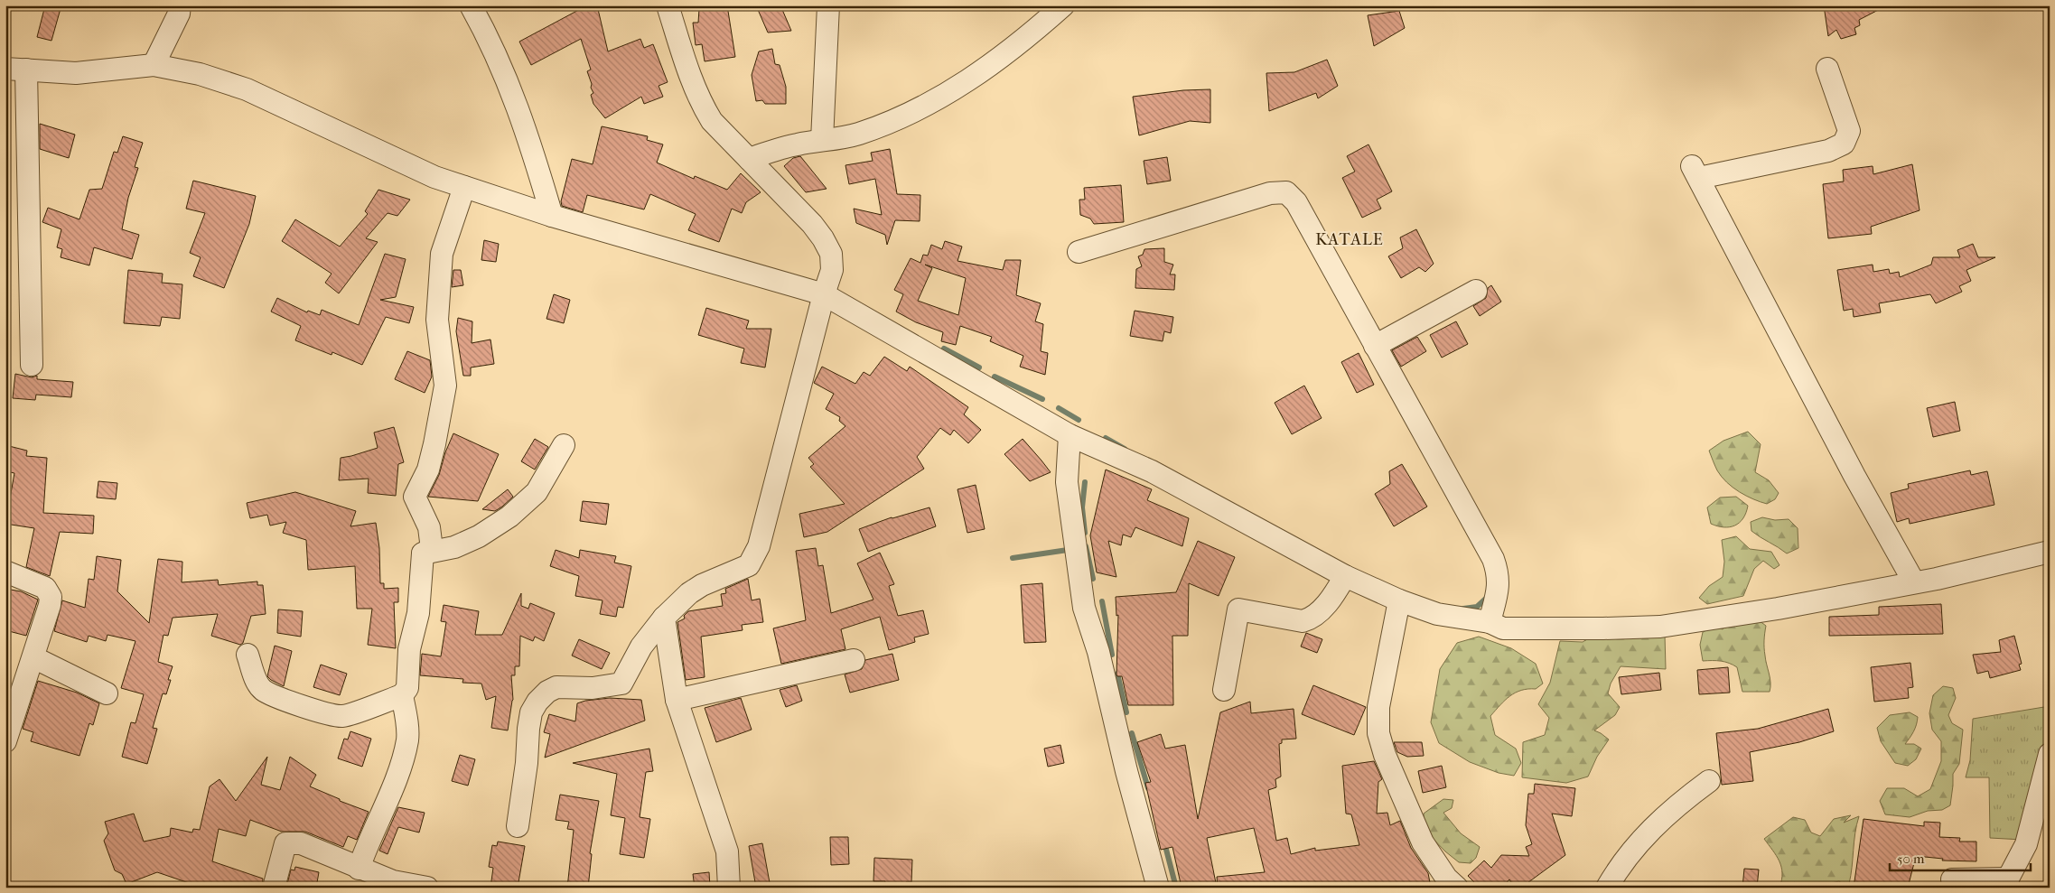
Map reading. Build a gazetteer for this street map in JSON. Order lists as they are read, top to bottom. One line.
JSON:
{"districts":["KATALE"],"scale_bar":"50 m"}
